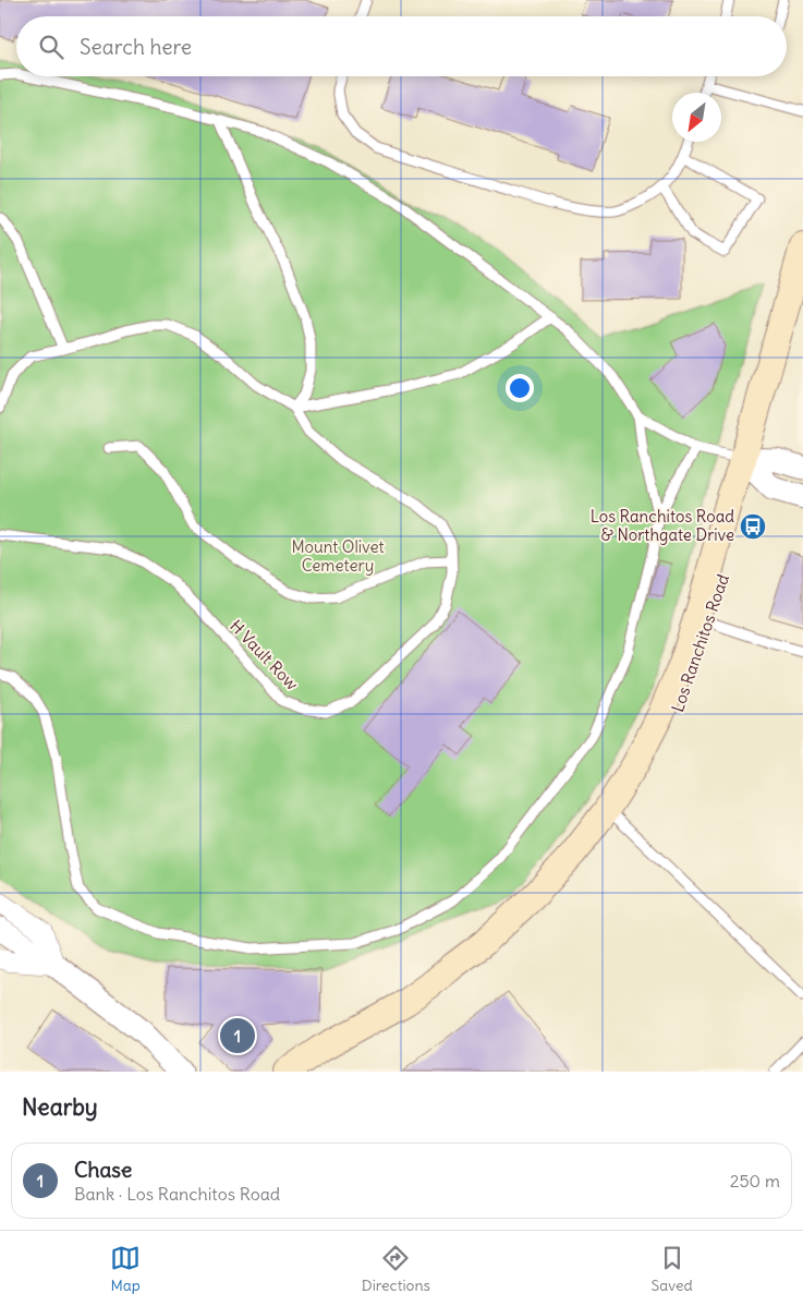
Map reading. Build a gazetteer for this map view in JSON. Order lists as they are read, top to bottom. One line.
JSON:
{"streets":{"main road":["Los Ranchitos Road"],"lane":["H Vault Row"]},"parks":["Mount Olivet Cemetery"],"places":{"bus stop":["Los Ranchitos Road & Northgate Drive"]},"north":"bottom left","page":{"search":"Search here","pins":"1","heading":"Nearby","list":[{"mark":"1","name":"Chase","note":"Bank · Los Ranchitos Road","value":"250 m"}],"nav":["Map","Directions","Saved"]}}
